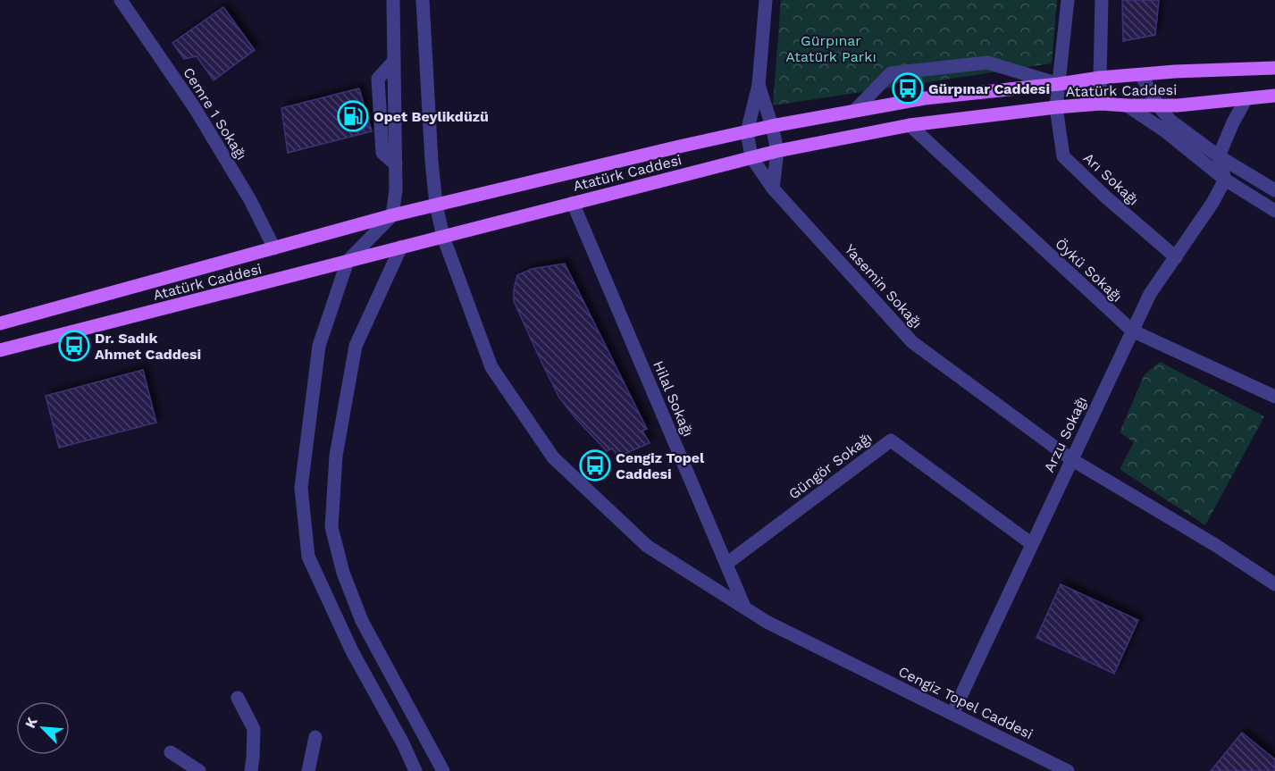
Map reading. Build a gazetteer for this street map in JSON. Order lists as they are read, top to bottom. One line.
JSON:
{"streets":{"main road":["Atatürk Caddesi"],"street":["Cemre 1 Sokağı","Arı Sokağı","Öykü Sokağı","Yasemin Sokağı","Hilal Sokağı","Arzu Sokağı","Güngör Sokağı","Cengiz Topel Caddesi"]},"crossings":[["Atatürk Caddesi","Cemre 1 Sokağı"],["Atatürk Caddesi","Arı Sokağı"],["Atatürk Caddesi","Öykü Sokağı"],["Atatürk Caddesi","Yasemin Sokağı"],["Atatürk Caddesi","Hilal Sokağı"],["Atatürk Caddesi","Cengiz Topel Caddesi"],["Arı Sokağı","Arzu Sokağı"],["Öykü Sokağı","Arzu Sokağı"],["Yasemin Sokağı","Arzu Sokağı"],["Hilal Sokağı","Güngör Sokağı"],["Hilal Sokağı","Cengiz Topel Caddesi"],["Arzu Sokağı","Güngör Sokağı"],["Arzu Sokağı","Cengiz Topel Caddesi"]],"parks":["Gürpınar Atatürk Parkı"],"places":{"bus stop":["Gürpınar Caddesi","Dr. Sadık Ahmet Caddesi","Cengiz Topel Caddesi"],"fuel station":["Opet Beylikdüzü"]},"north":"top left"}
